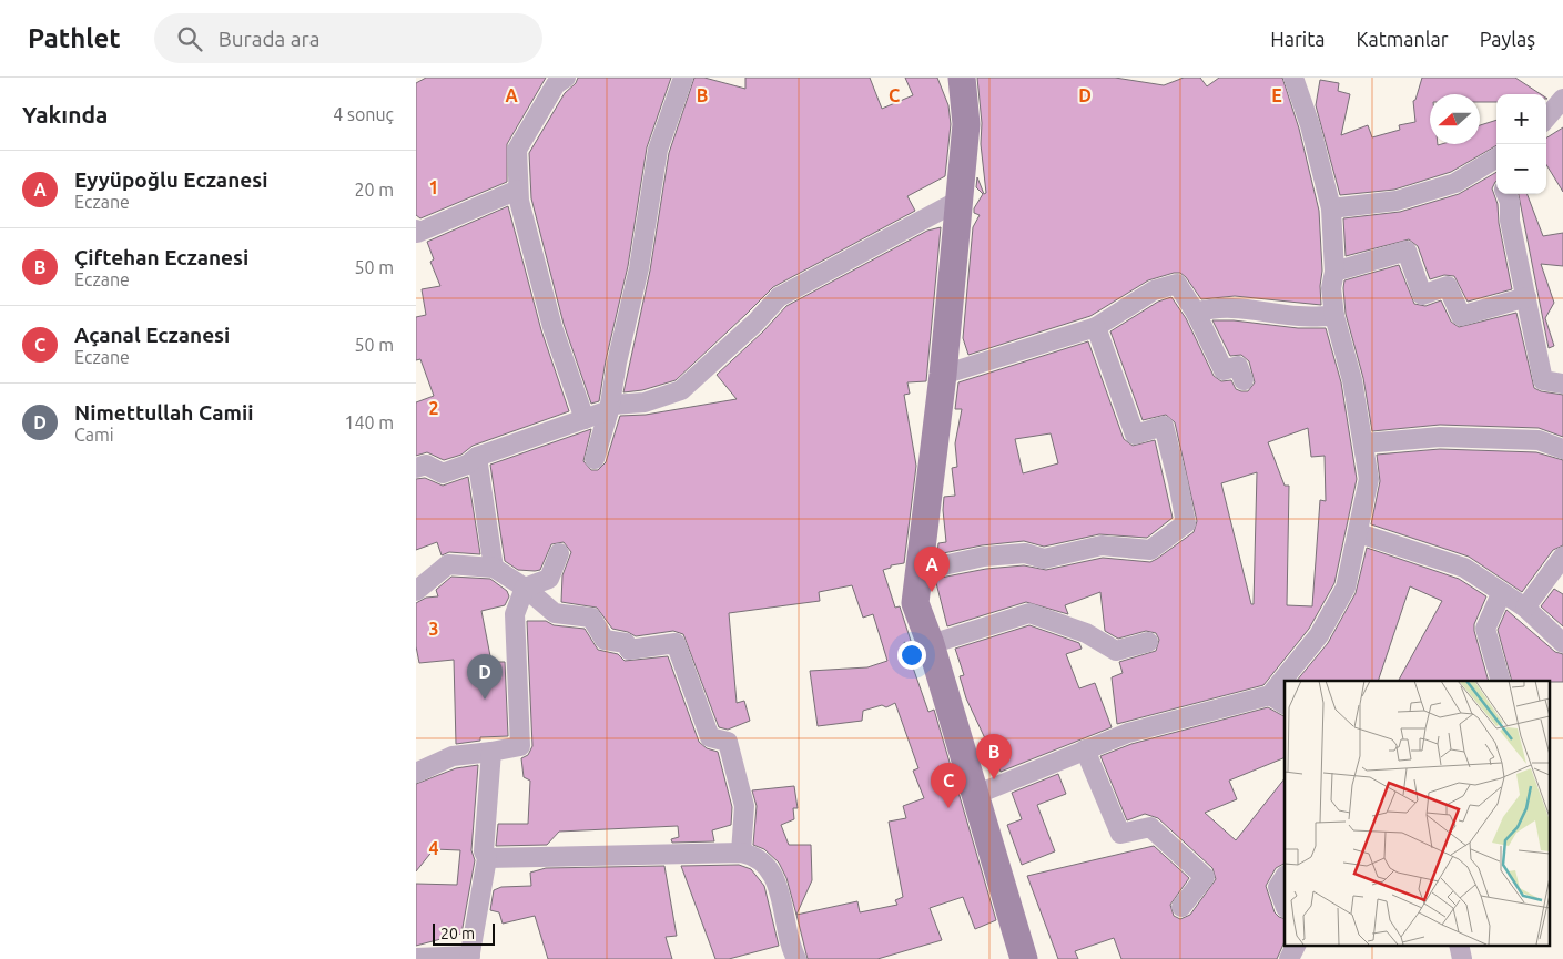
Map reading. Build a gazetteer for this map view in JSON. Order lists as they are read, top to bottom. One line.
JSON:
{"scale_bar":"20 m","north":"left","page":{"header":"Pathlet","search":"Burada ara","nav":["Harita","Katmanlar","Paylaş"],"heading":["Yakında","4 sonuç"],"map_buttons":["+","−"],"list":[{"mark":"A","name":"Eyyüpoğlu Eczanesi","note":"Eczane","value":"20 m"},{"mark":"B","name":"Çiftehan Eczanesi","note":"Eczane","value":"50 m"},{"mark":"C","name":"Açanal Eczanesi","note":"Eczane","value":"50 m"},{"mark":"D","name":"Nimettullah Camii","note":"Cami","value":"140 m"}],"pins":["A","D","B","C"],"scale":"20 m"},"grid":{"columns":["A","B","C","D","E"],"rows":["1","2","3","4"]}}
